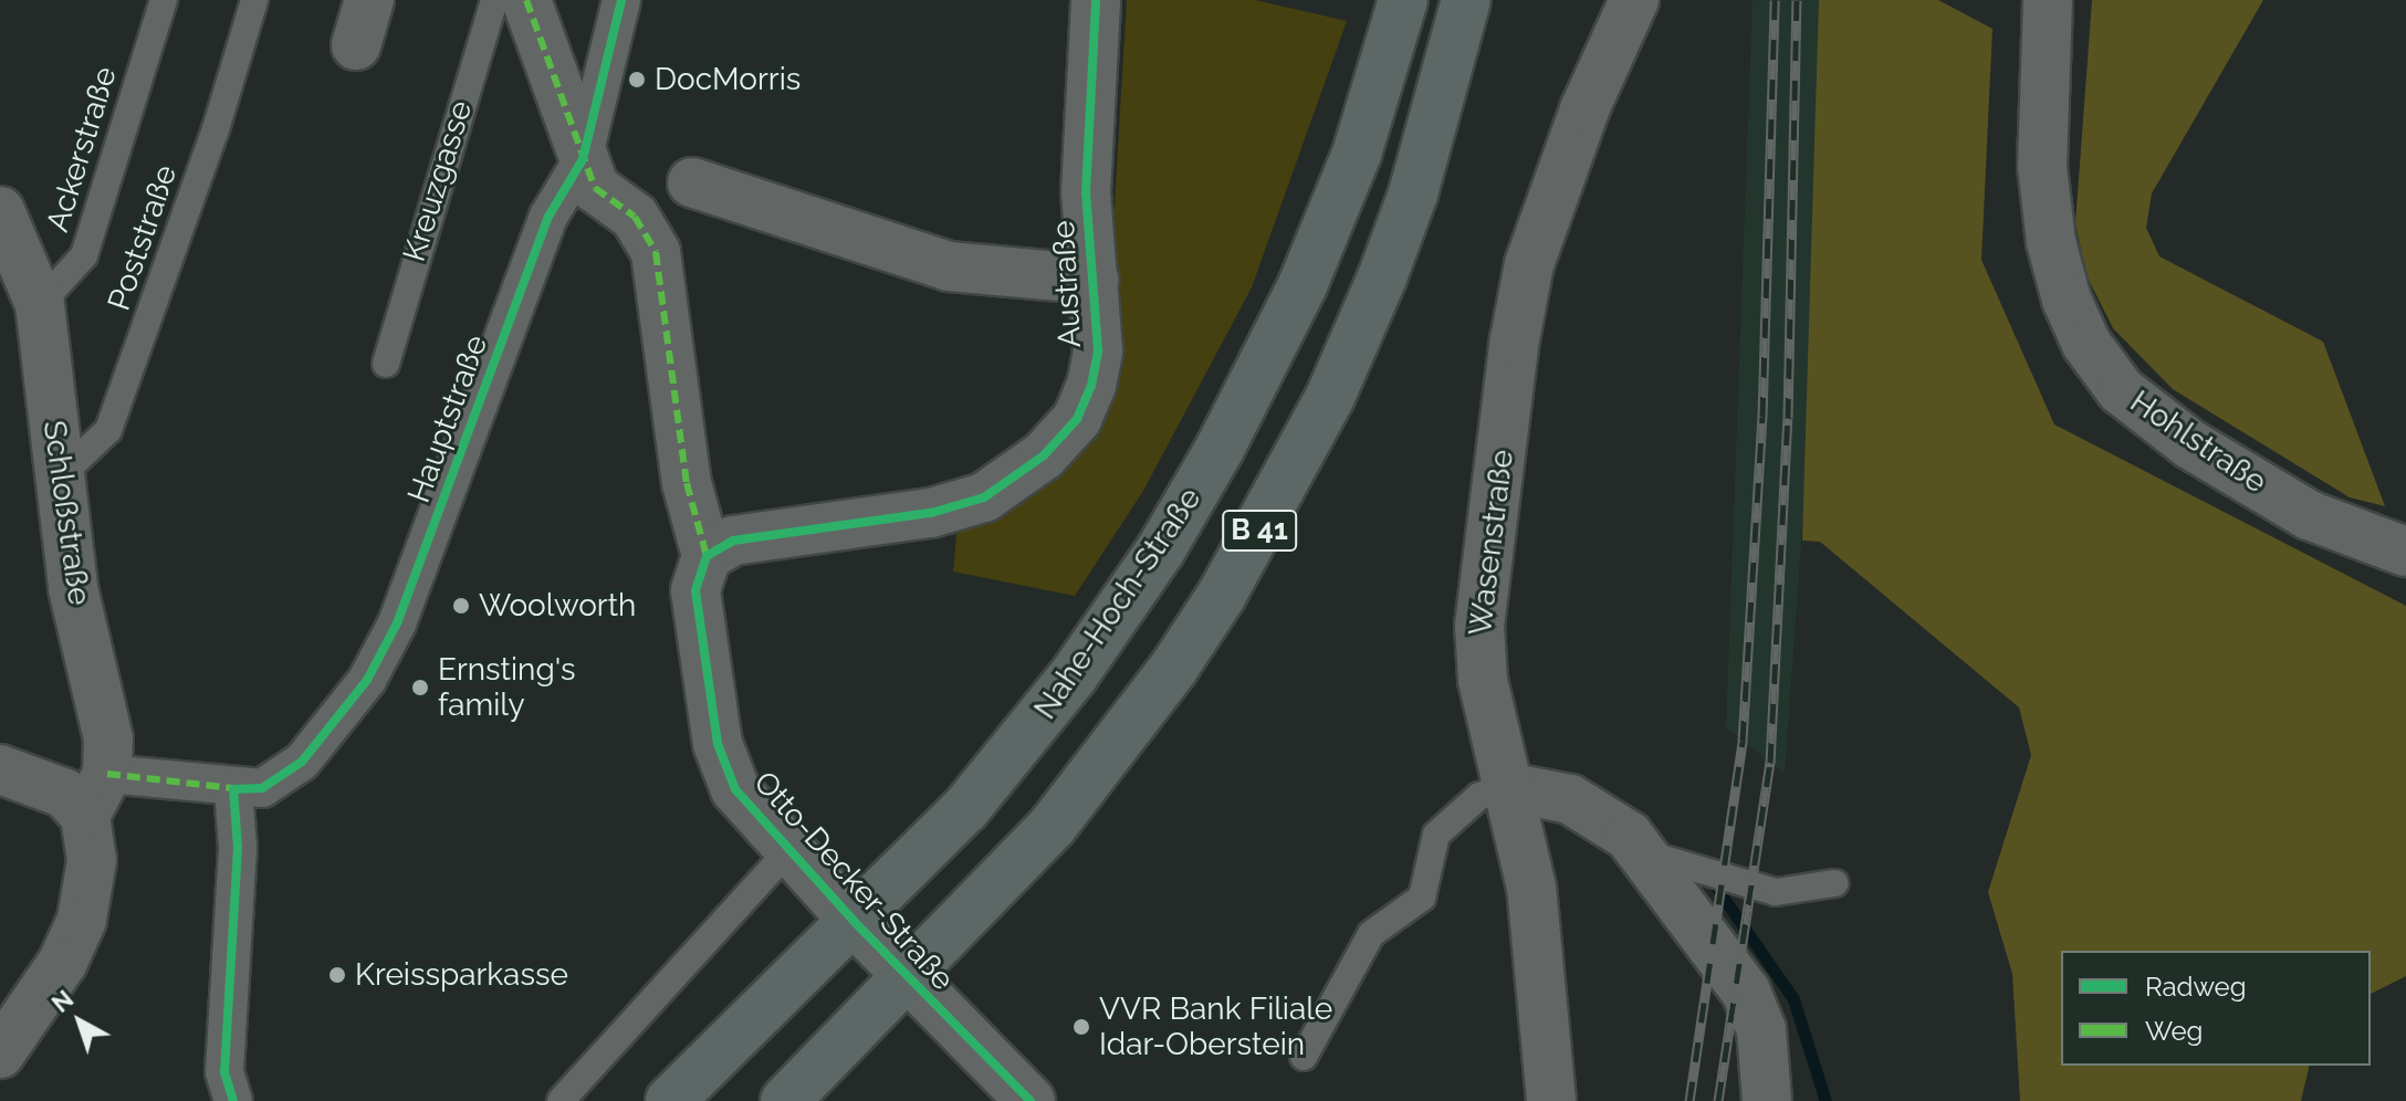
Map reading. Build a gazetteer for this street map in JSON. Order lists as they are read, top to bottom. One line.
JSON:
{"streets":{"main road":["B 41","Nahe-Hoch-Straße"],"street":["Austraße","Hauptstraße","Hohlstraße","Schloßstraße","Wasenstraße","Otto-Decker-Straße"],"lane":["Ackerstraße","Kreuzgasse","Poststraße"]},"crossings":[["Ackerstraße","Schloßstraße"],["Poststraße","Schloßstraße"],["Austraße","Otto-Decker-Straße"],["Hauptstraße","Schloßstraße"],["Hauptstraße","Otto-Decker-Straße"],["B 41","Otto-Decker-Straße"],["Nahe-Hoch-Straße","Otto-Decker-Straße"]],"places":["DocMorris","Woolworth","Ernsting's family","Kreissparkasse","VVR Bank Filiale Idar-Oberstein"],"legend":["Radweg","Weg"],"north":"top left"}
